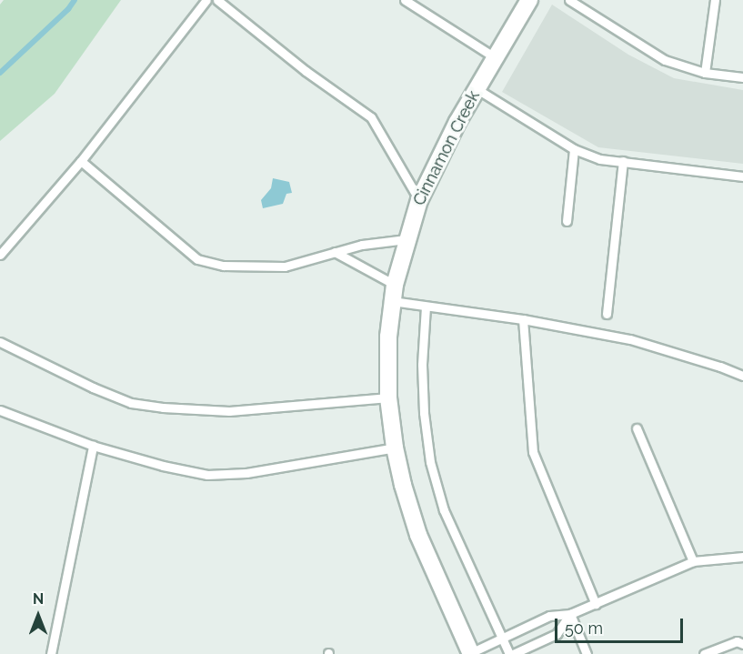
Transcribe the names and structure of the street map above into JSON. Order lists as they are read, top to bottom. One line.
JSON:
{"streets":{"street":["Cinnamon Creek"]},"scale_bar":"50 m","north":"top"}
